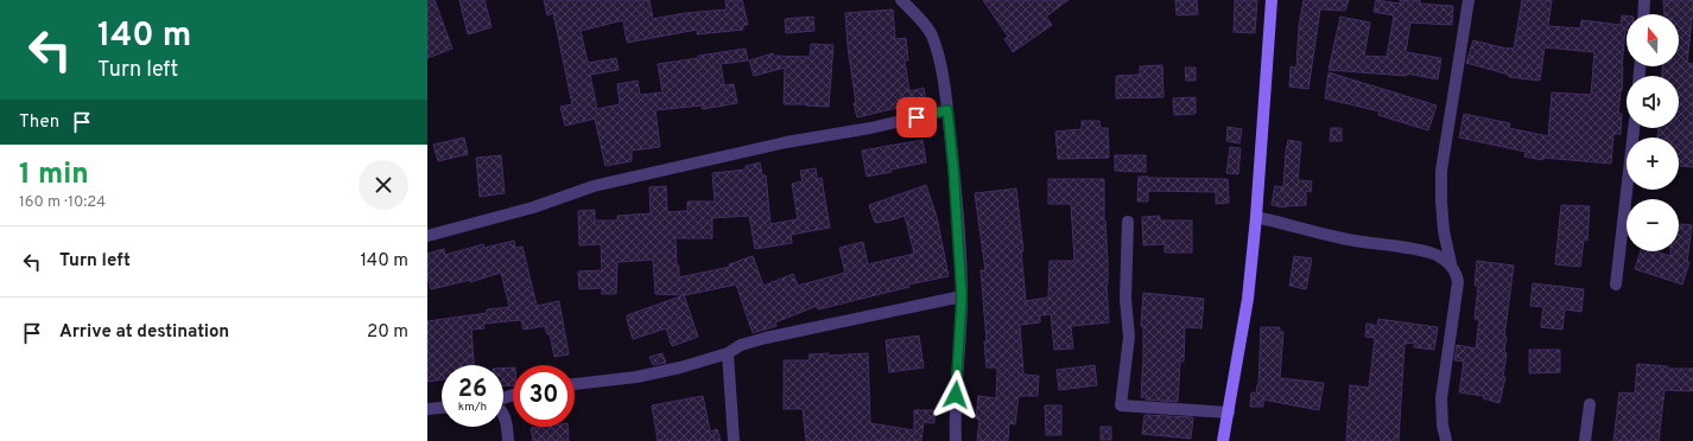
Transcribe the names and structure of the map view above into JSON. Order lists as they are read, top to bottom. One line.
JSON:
{"north":"top","page":{"turn":["140 m","Turn left"],"map_buttons":["+","−"],"then":"Then","heading":["1 min","160 m · 10:24"],"list":[{"name":"Turn left","value":"140 m"},{"name":"Arrive at destination","value":"20 m"}],"speed":"26 km/h","limit":"30"}}
